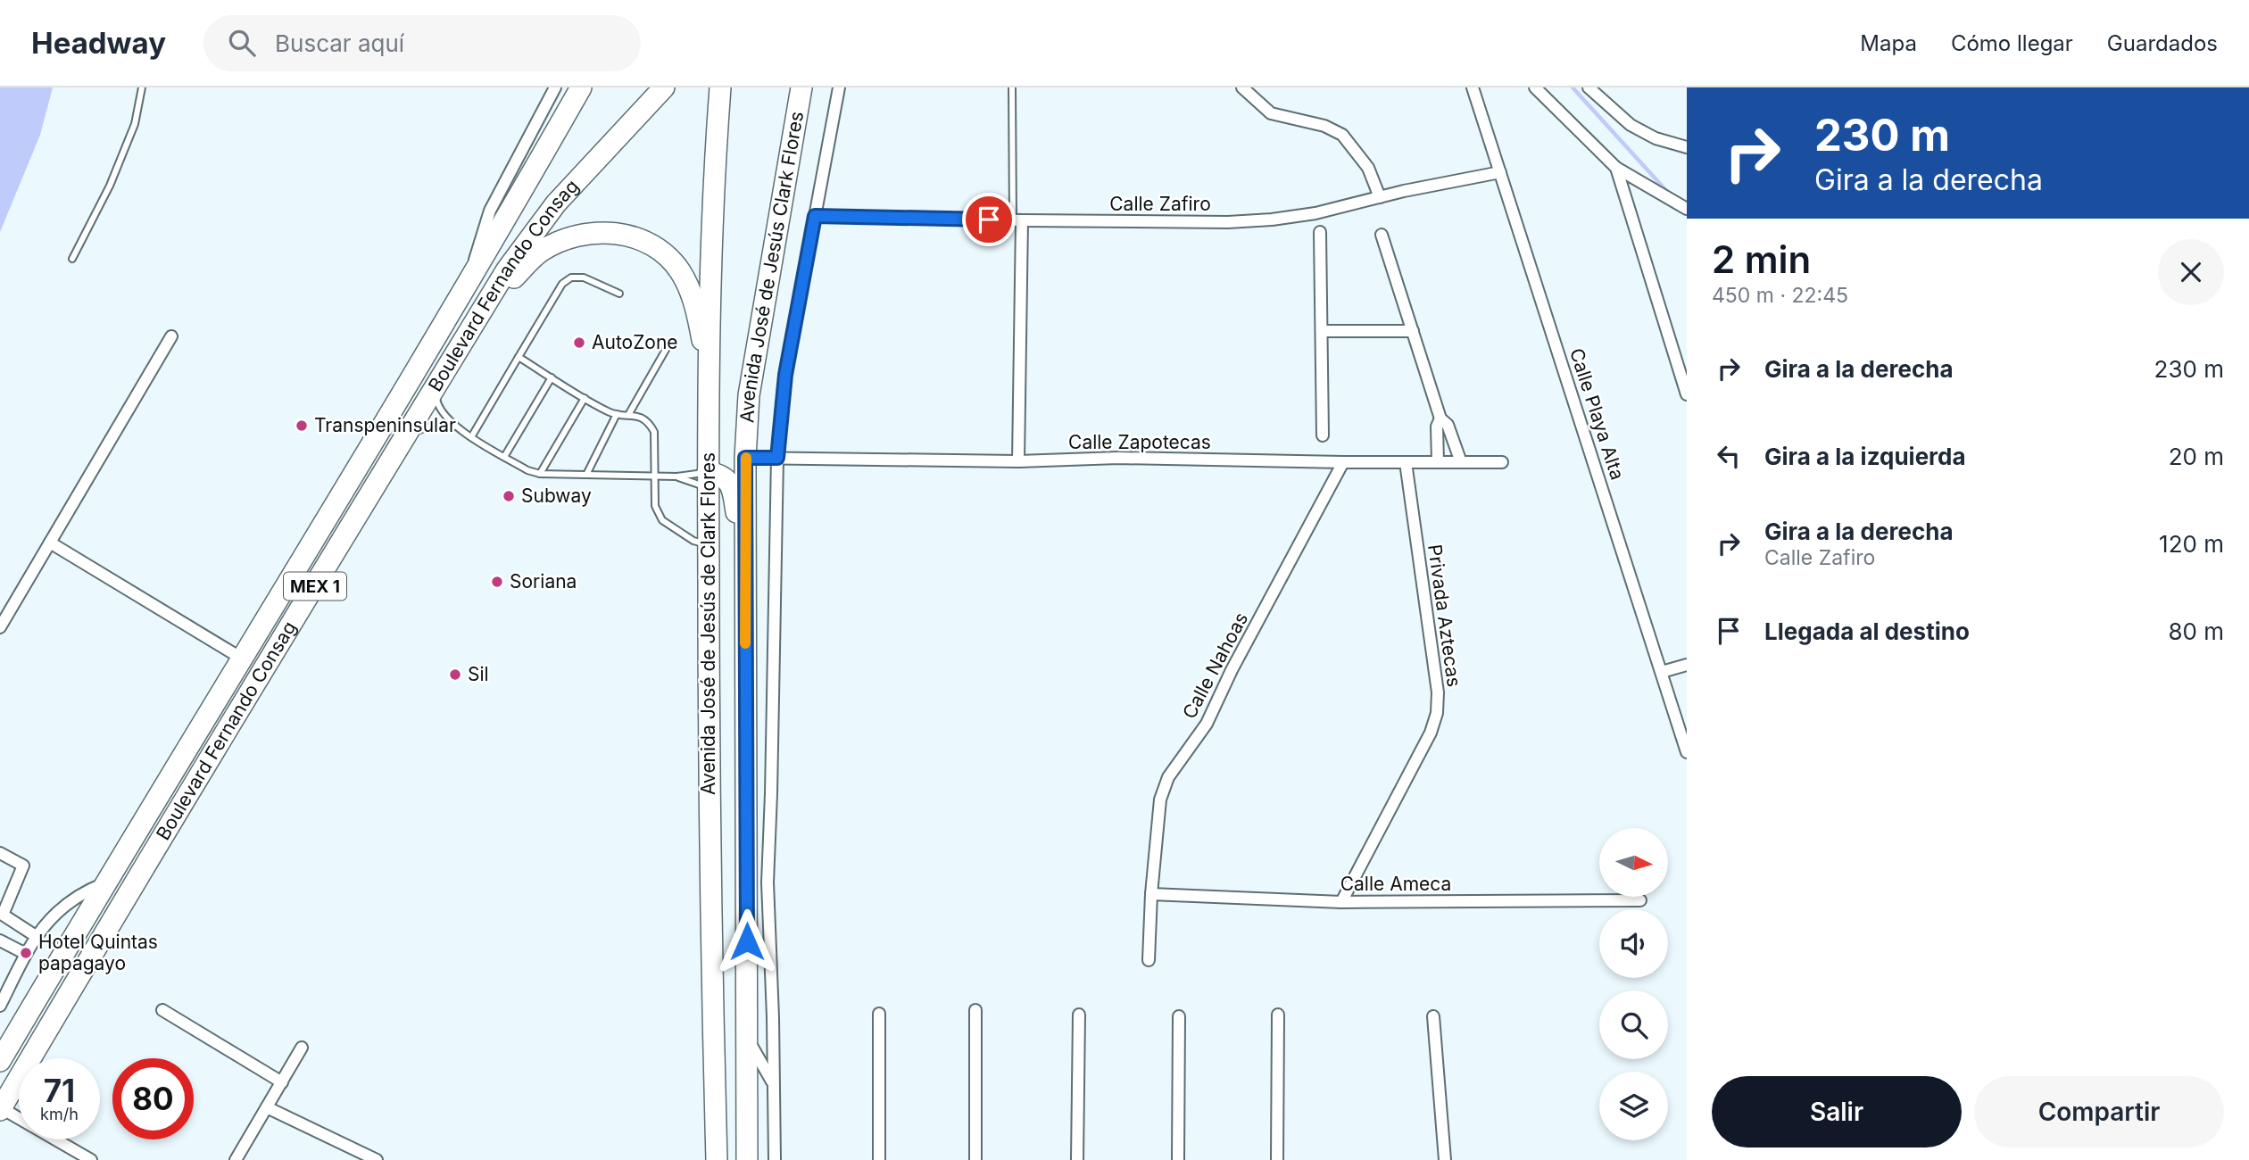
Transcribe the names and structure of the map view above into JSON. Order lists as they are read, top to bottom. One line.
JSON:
{"streets":{"highway":["Avenida José de Jesús Clark Flores","Boulevard Fernando Consag","MEX 1","Avenida José de Jesús de Clark Flores"],"street":["Calle Zafiro","Calle Playa Alta","Calle Zapotecas","Privada Aztecas","Calle Nahoas","Calle Ameca"]},"crossings":[["Calle Zafiro","Calle Playa Alta"],["Avenida José de Jesús Clark Flores","Calle Zapotecas"],["Calle Zapotecas","Privada Aztecas"],["Calle Zapotecas","Calle Nahoas"],["Privada Aztecas","Calle Ameca"],["Calle Nahoas","Calle Ameca"]],"places":["AutoZone","Transpeninsular","Subway","Soriana","Sil","Hotel Quintas papagayo"],"north":"right","page":{"header":"Headway","search":"Buscar aquí","nav":["Mapa","Cómo llegar","Guardados"],"turn":["230 m","Gira a la derecha"],"heading":["2 min","450 m · 22:45"],"list":[{"name":"Gira a la derecha","value":"230 m"},{"name":"Gira a la izquierda","value":"20 m"},{"name":"Gira a la derecha","note":"Calle Zafiro","value":"120 m"},{"name":"Llegada al destino","value":"80 m"}],"speed":"71 km/h","limit":"80","buttons":["Salir","Compartir"]}}
